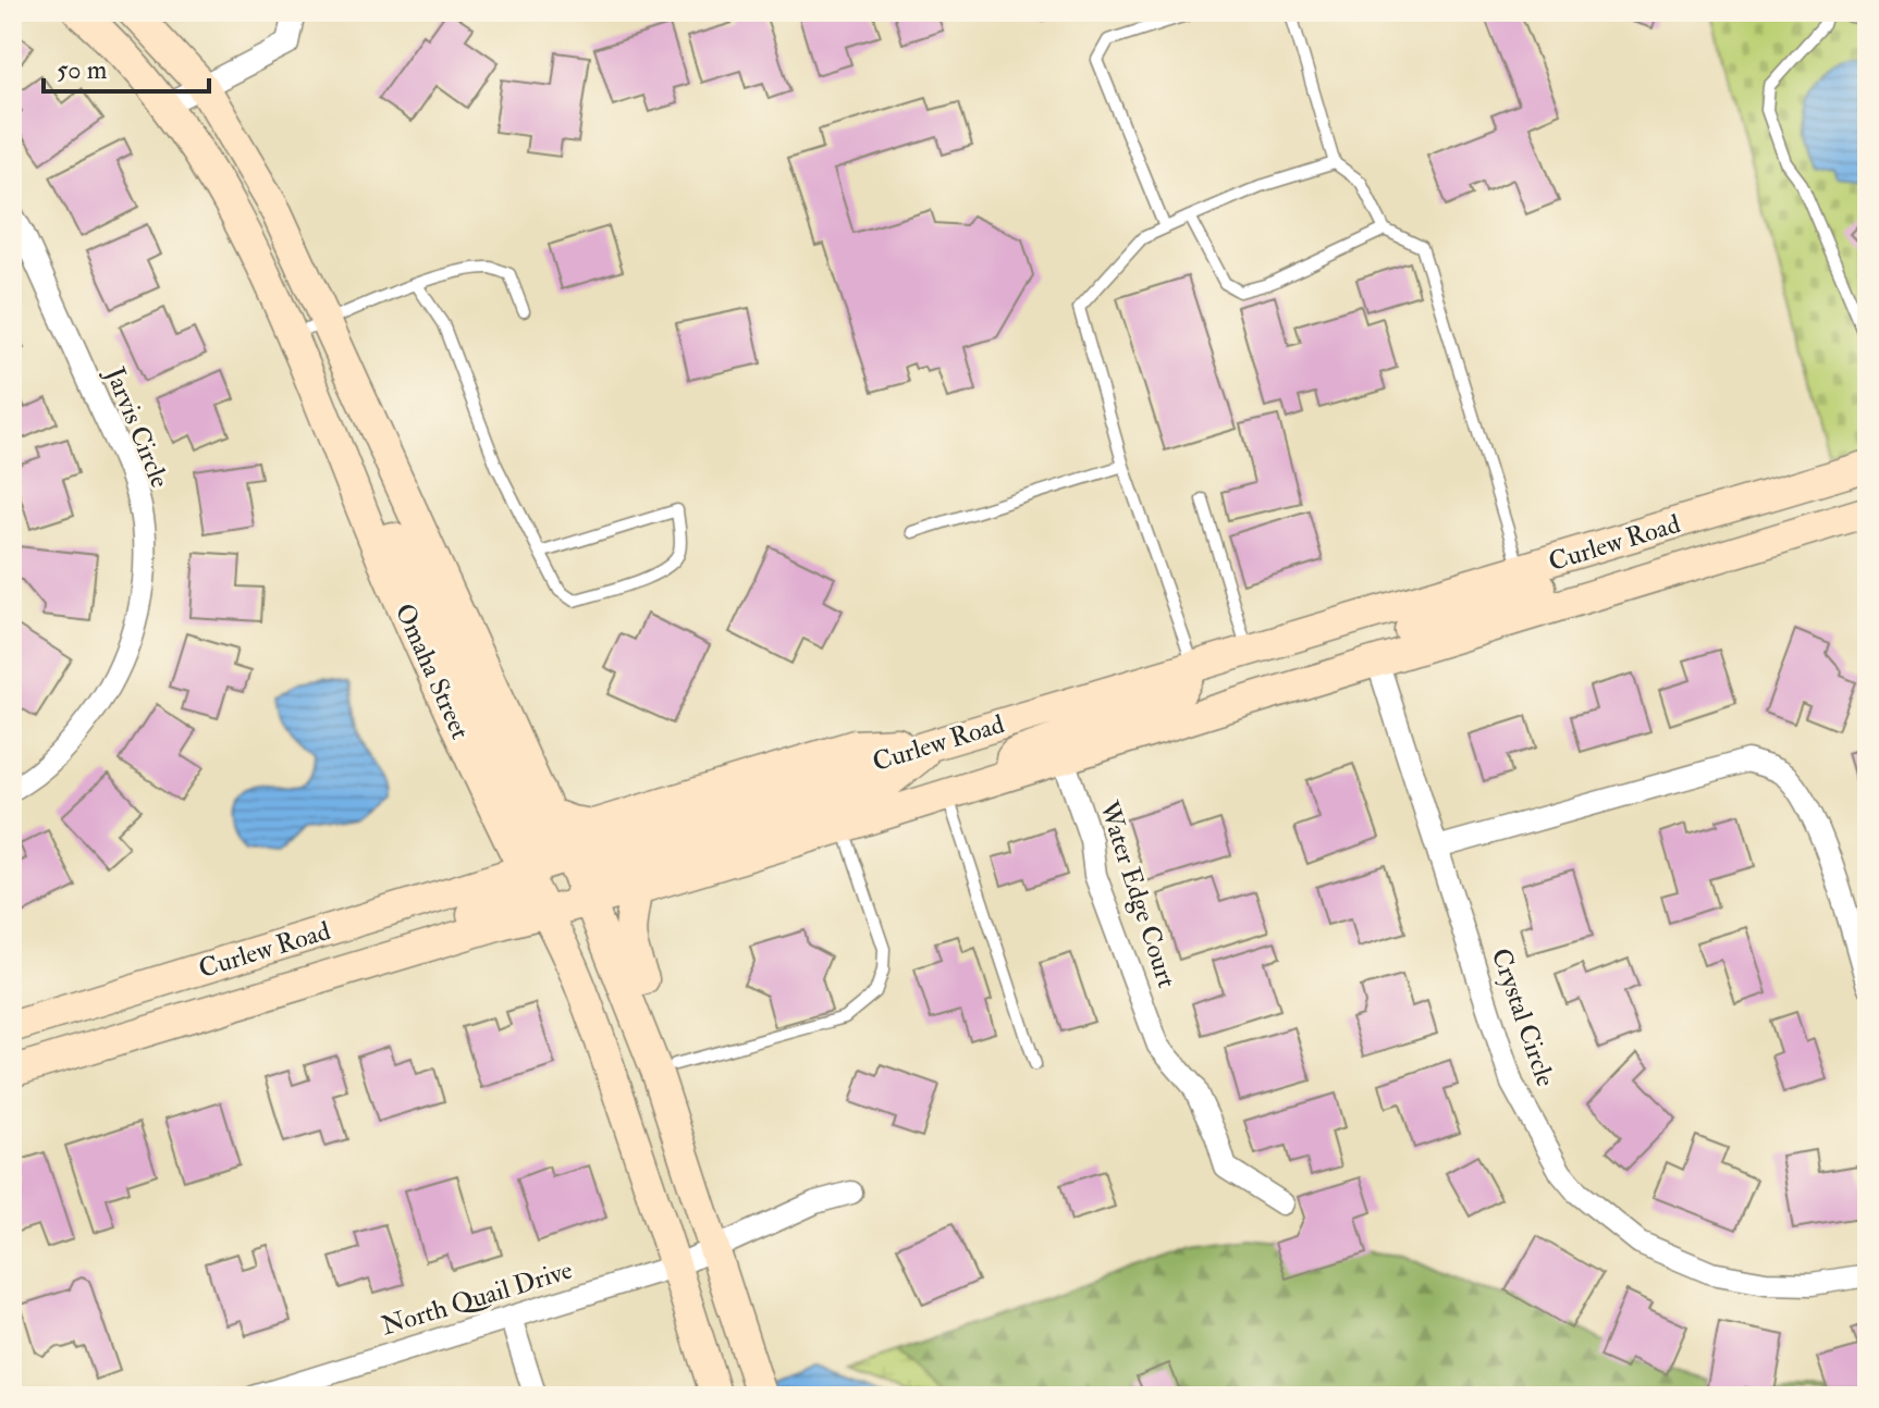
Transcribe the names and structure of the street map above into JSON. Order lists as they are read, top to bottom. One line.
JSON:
{"streets":{"main road":["Curlew Road","Omaha Street"],"street":["Jarvis Circle","Water Edge Court","Crystal Circle","North Quail Drive"]},"crossings":[["Curlew Road","Omaha Street"],["Curlew Road","Water Edge Court"],["Curlew Road","Crystal Circle"],["Omaha Street","North Quail Drive"]],"scale_bar":"50 m"}
